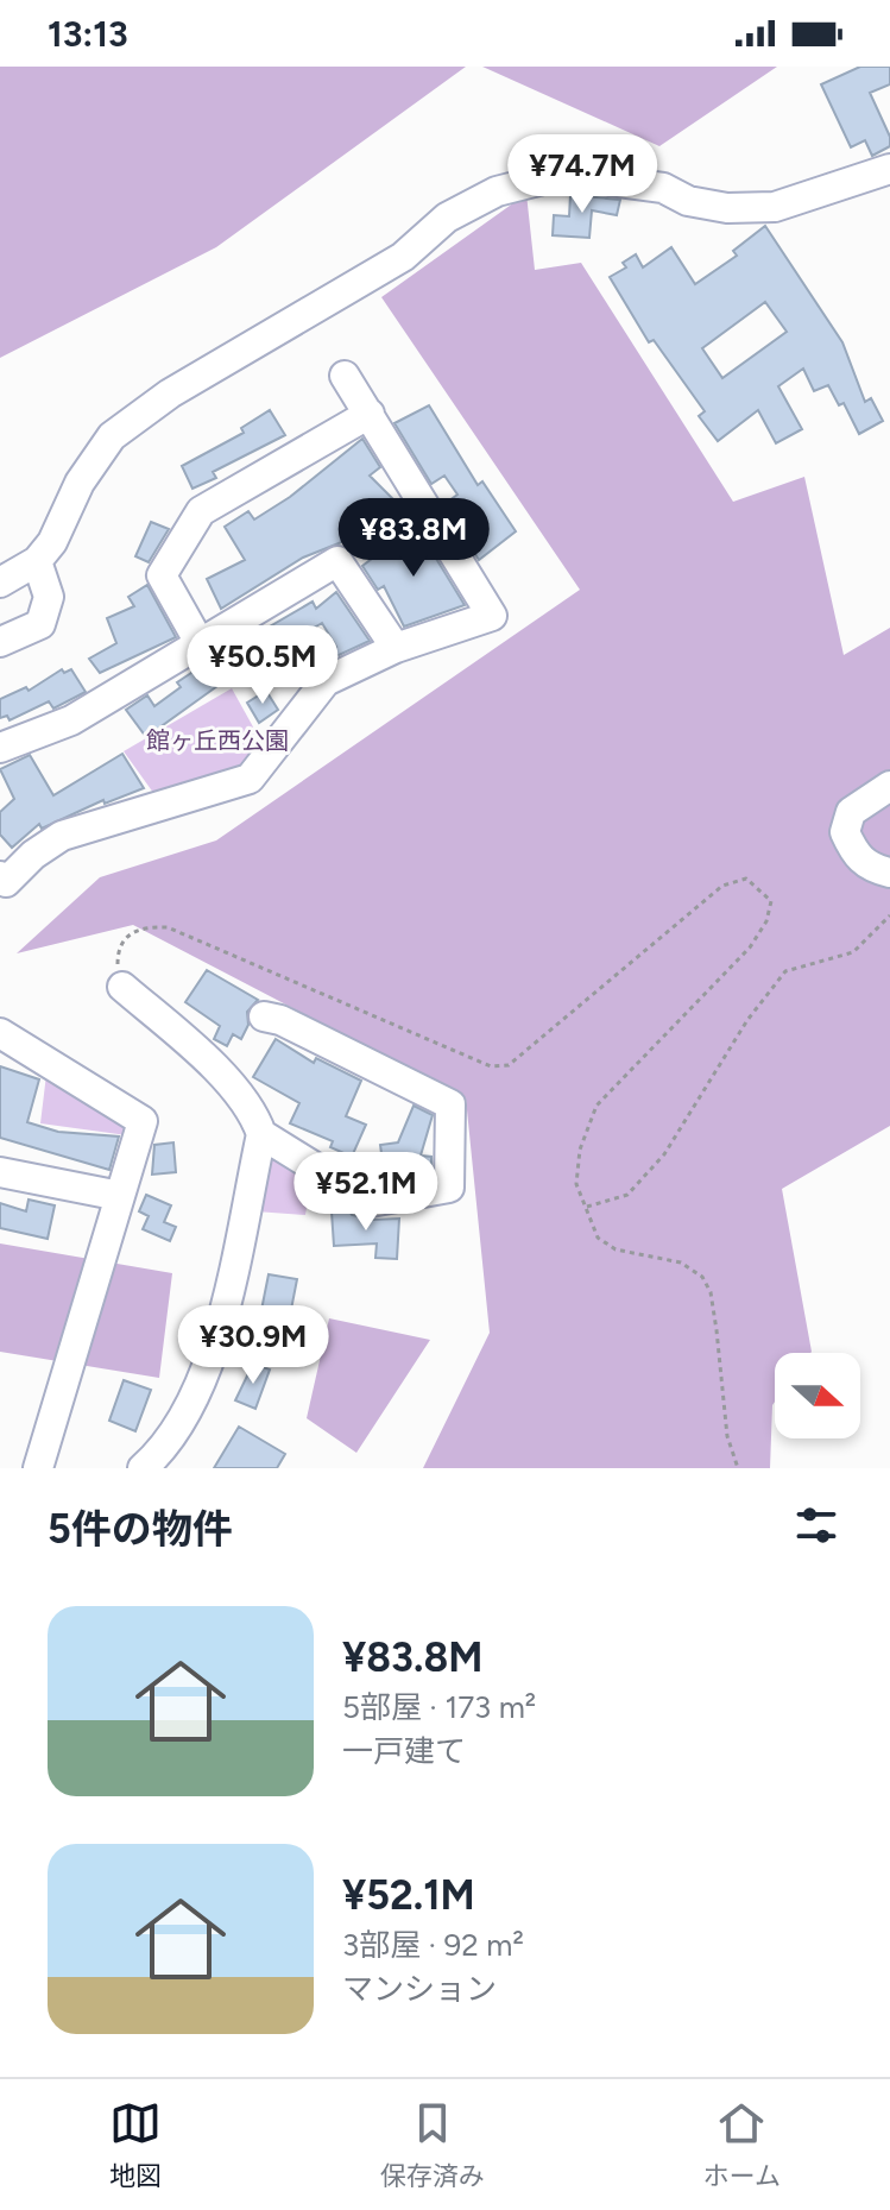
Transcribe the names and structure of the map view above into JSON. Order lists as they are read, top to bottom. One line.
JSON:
{"parks":["館ヶ丘西公園"],"north":"right","page":{"status":"13:13","price":["¥74.7M","¥83.8M","¥50.5M","¥52.1M","¥30.9M"],"heading":"5件の物件","list":[{"name":"¥83.8M","note":"5部屋 · 173 m² · 一戸建て"},{"name":"¥52.1M","note":"3部屋 · 92 m² · マンション"}],"tabs":["地図","保存済み","ホーム"]}}
